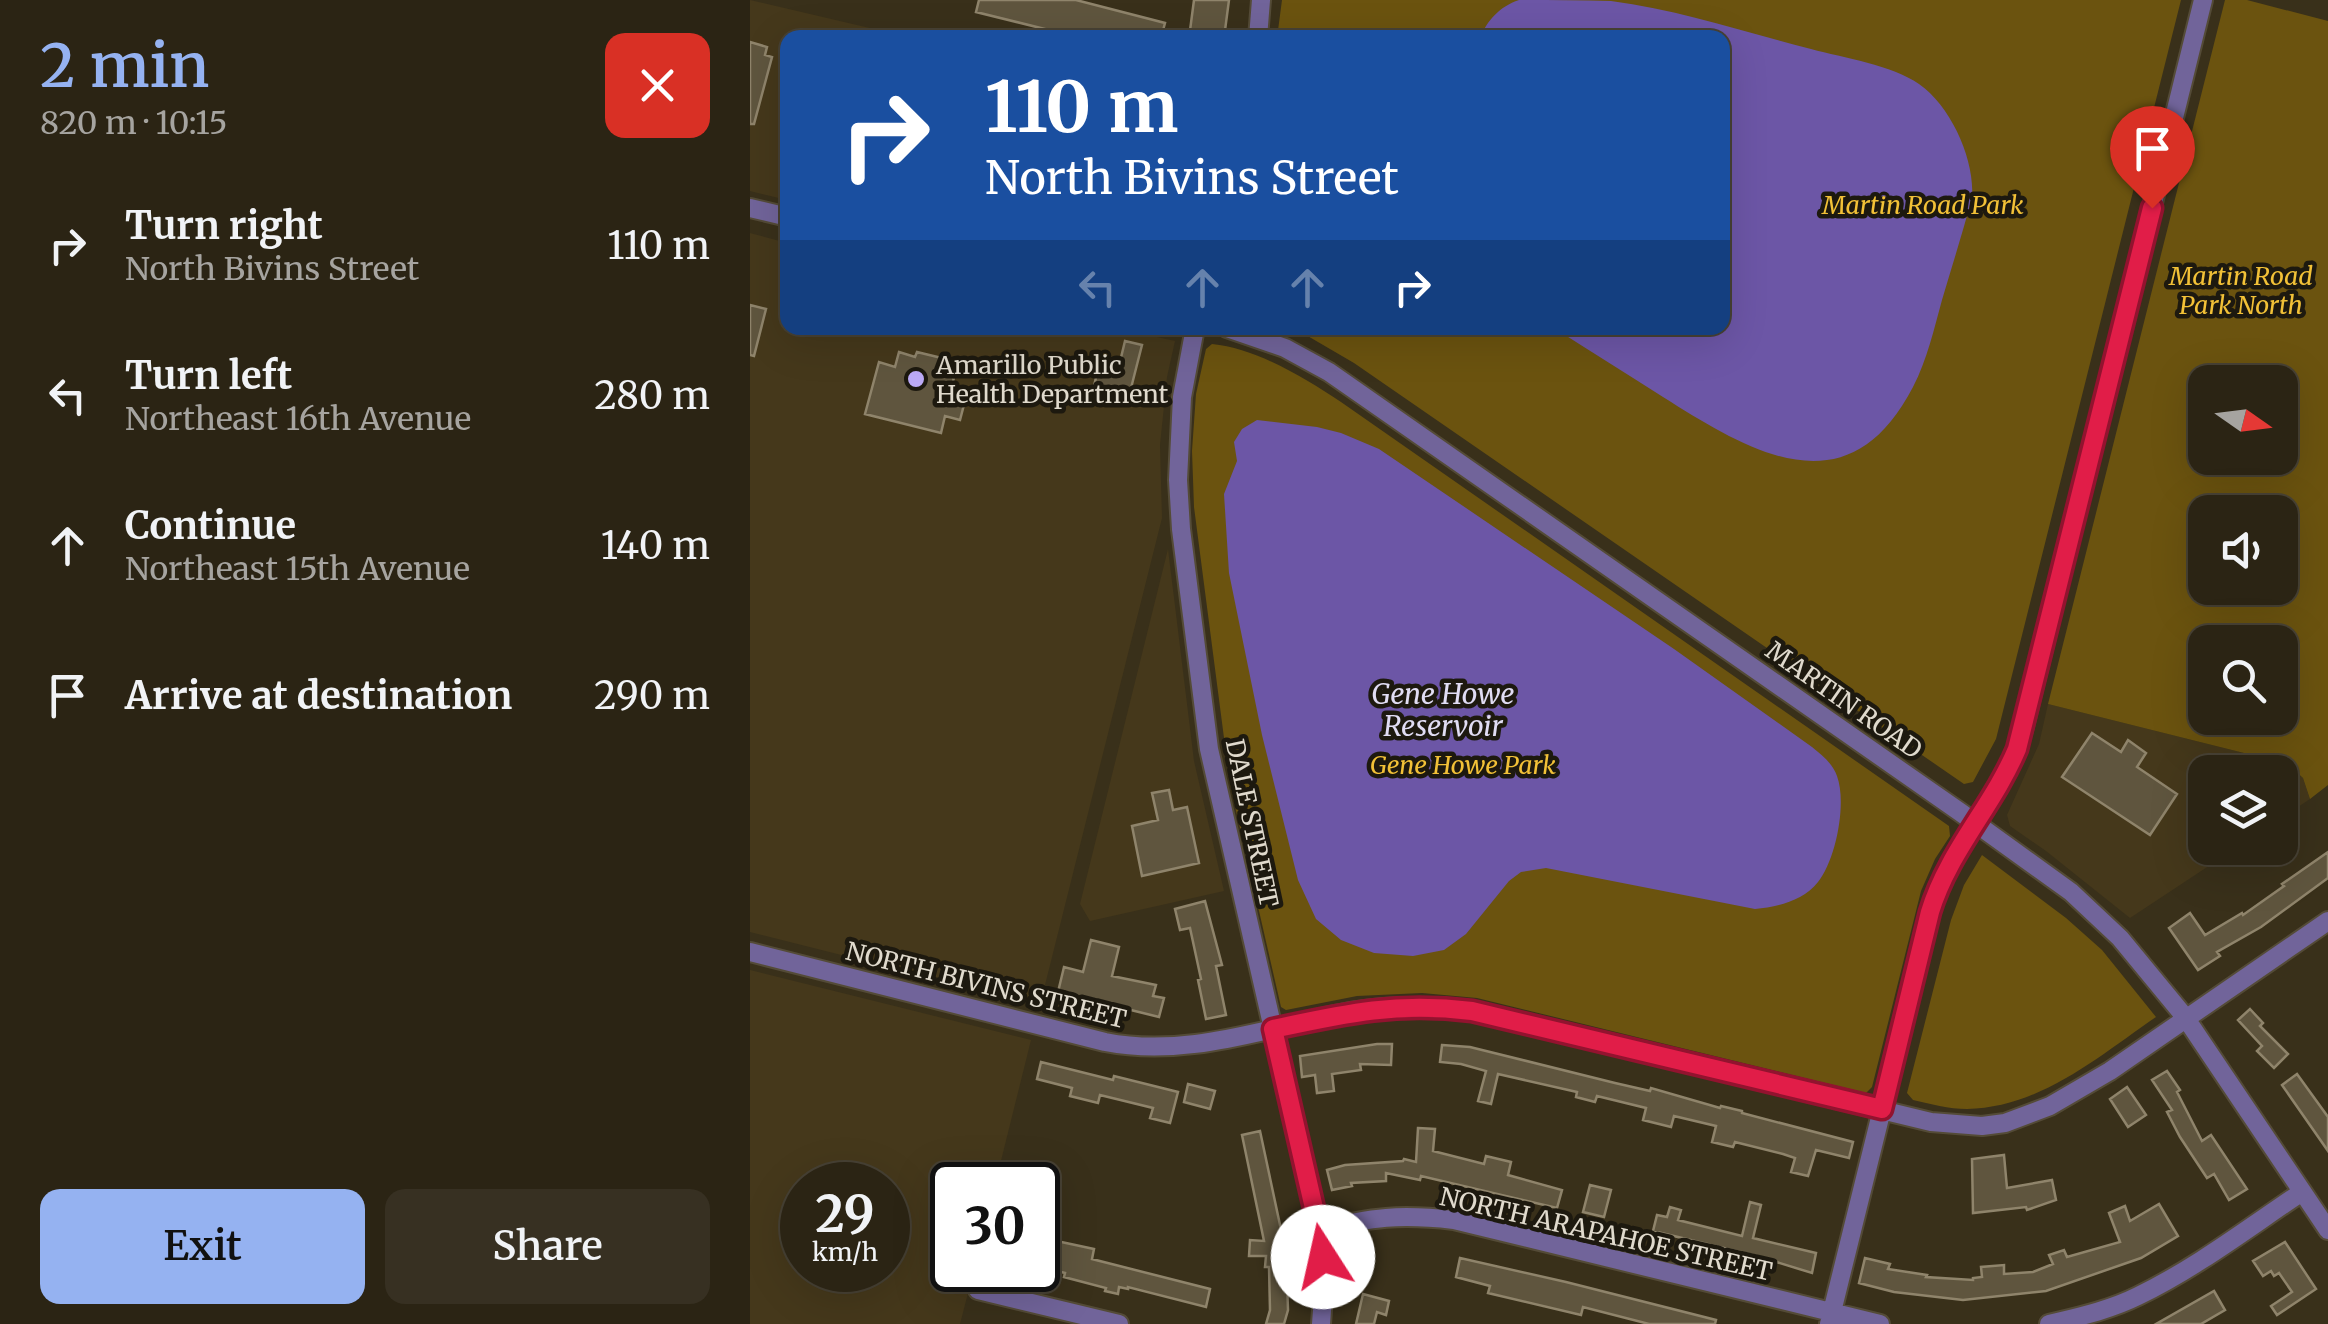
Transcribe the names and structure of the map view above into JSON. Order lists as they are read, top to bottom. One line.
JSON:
{"streets":{"street":["MARTIN ROAD","DALE STREET","NORTH BIVINS STREET","NORTH ARAPAHOE STREET"]},"crossings":[["MARTIN ROAD","NORTH BIVINS STREET"],["DALE STREET","NORTH BIVINS STREET"],["DALE STREET","NORTH ARAPAHOE STREET"]],"water":["Gene Howe Reservoir"],"parks":["Martin Road Park","Martin Road Park North","Gene Howe Park"],"places":["Amarillo Public Health Department"],"north":"right","page":{"heading":["2 min","820 m · 10:15"],"turn":["110 m","North Bivins Street"],"list":[{"name":"Turn right","note":"North Bivins Street","value":"110 m"},{"name":"Turn left","note":"Northeast 16th Avenue","value":"280 m"},{"name":"Continue","note":"Northeast 15th Avenue","value":"140 m"},{"name":"Arrive at destination","value":"290 m"}],"speed":"29 km/h","limit":"30","buttons":["Exit","Share"]}}
